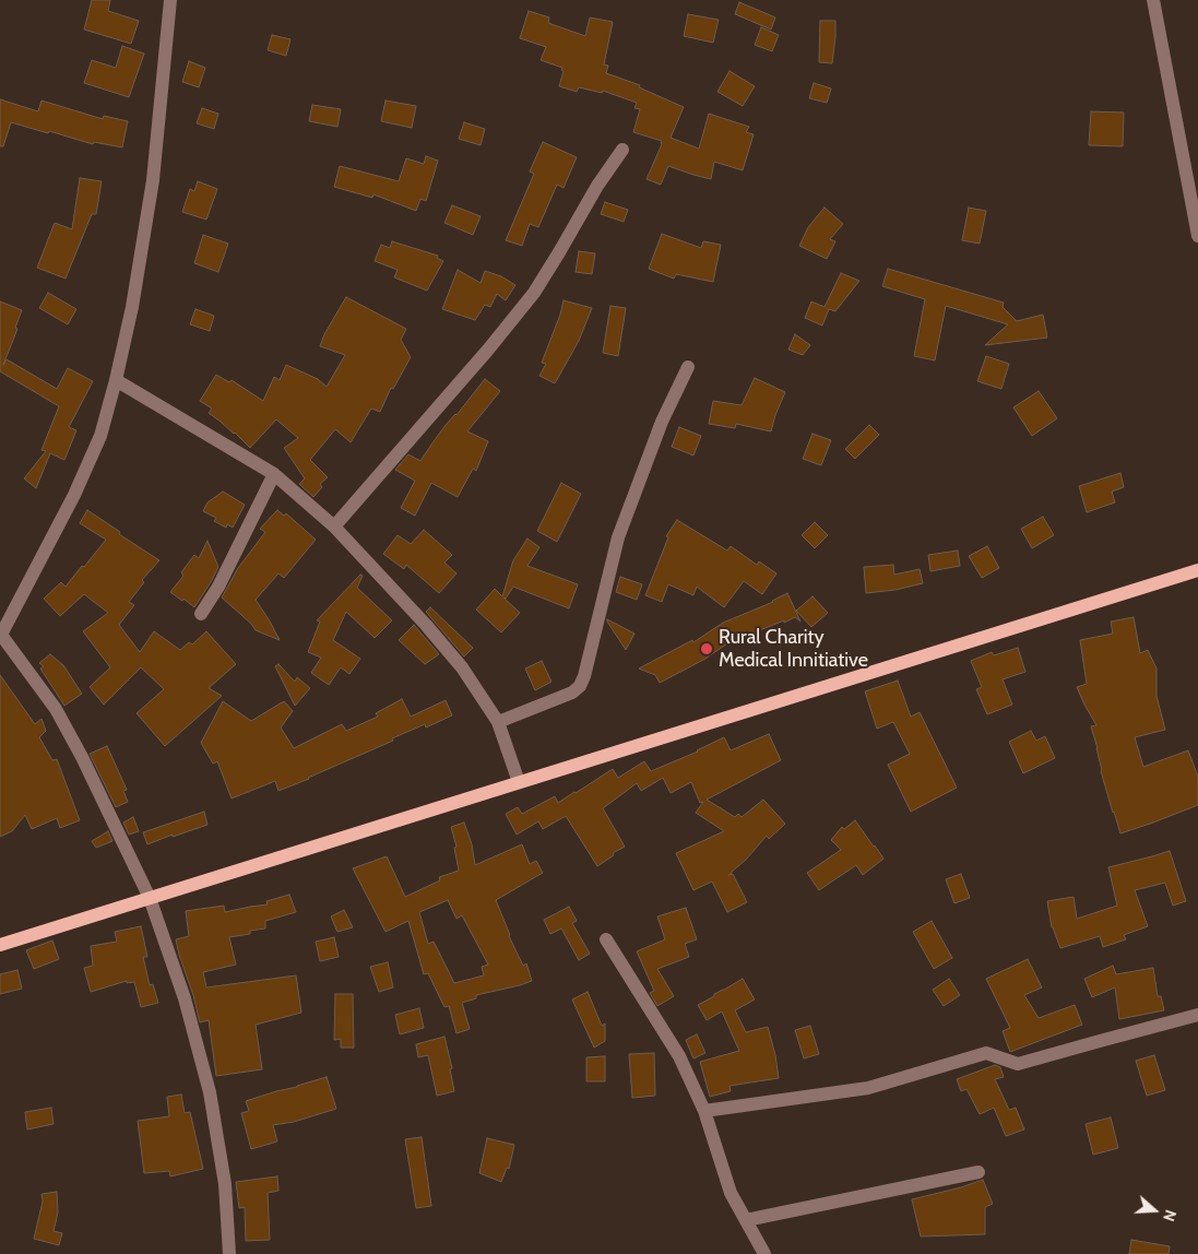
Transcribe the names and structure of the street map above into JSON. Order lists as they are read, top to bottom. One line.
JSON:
{"places":["Rural Charity Medical Innitiative"],"north":"right"}
